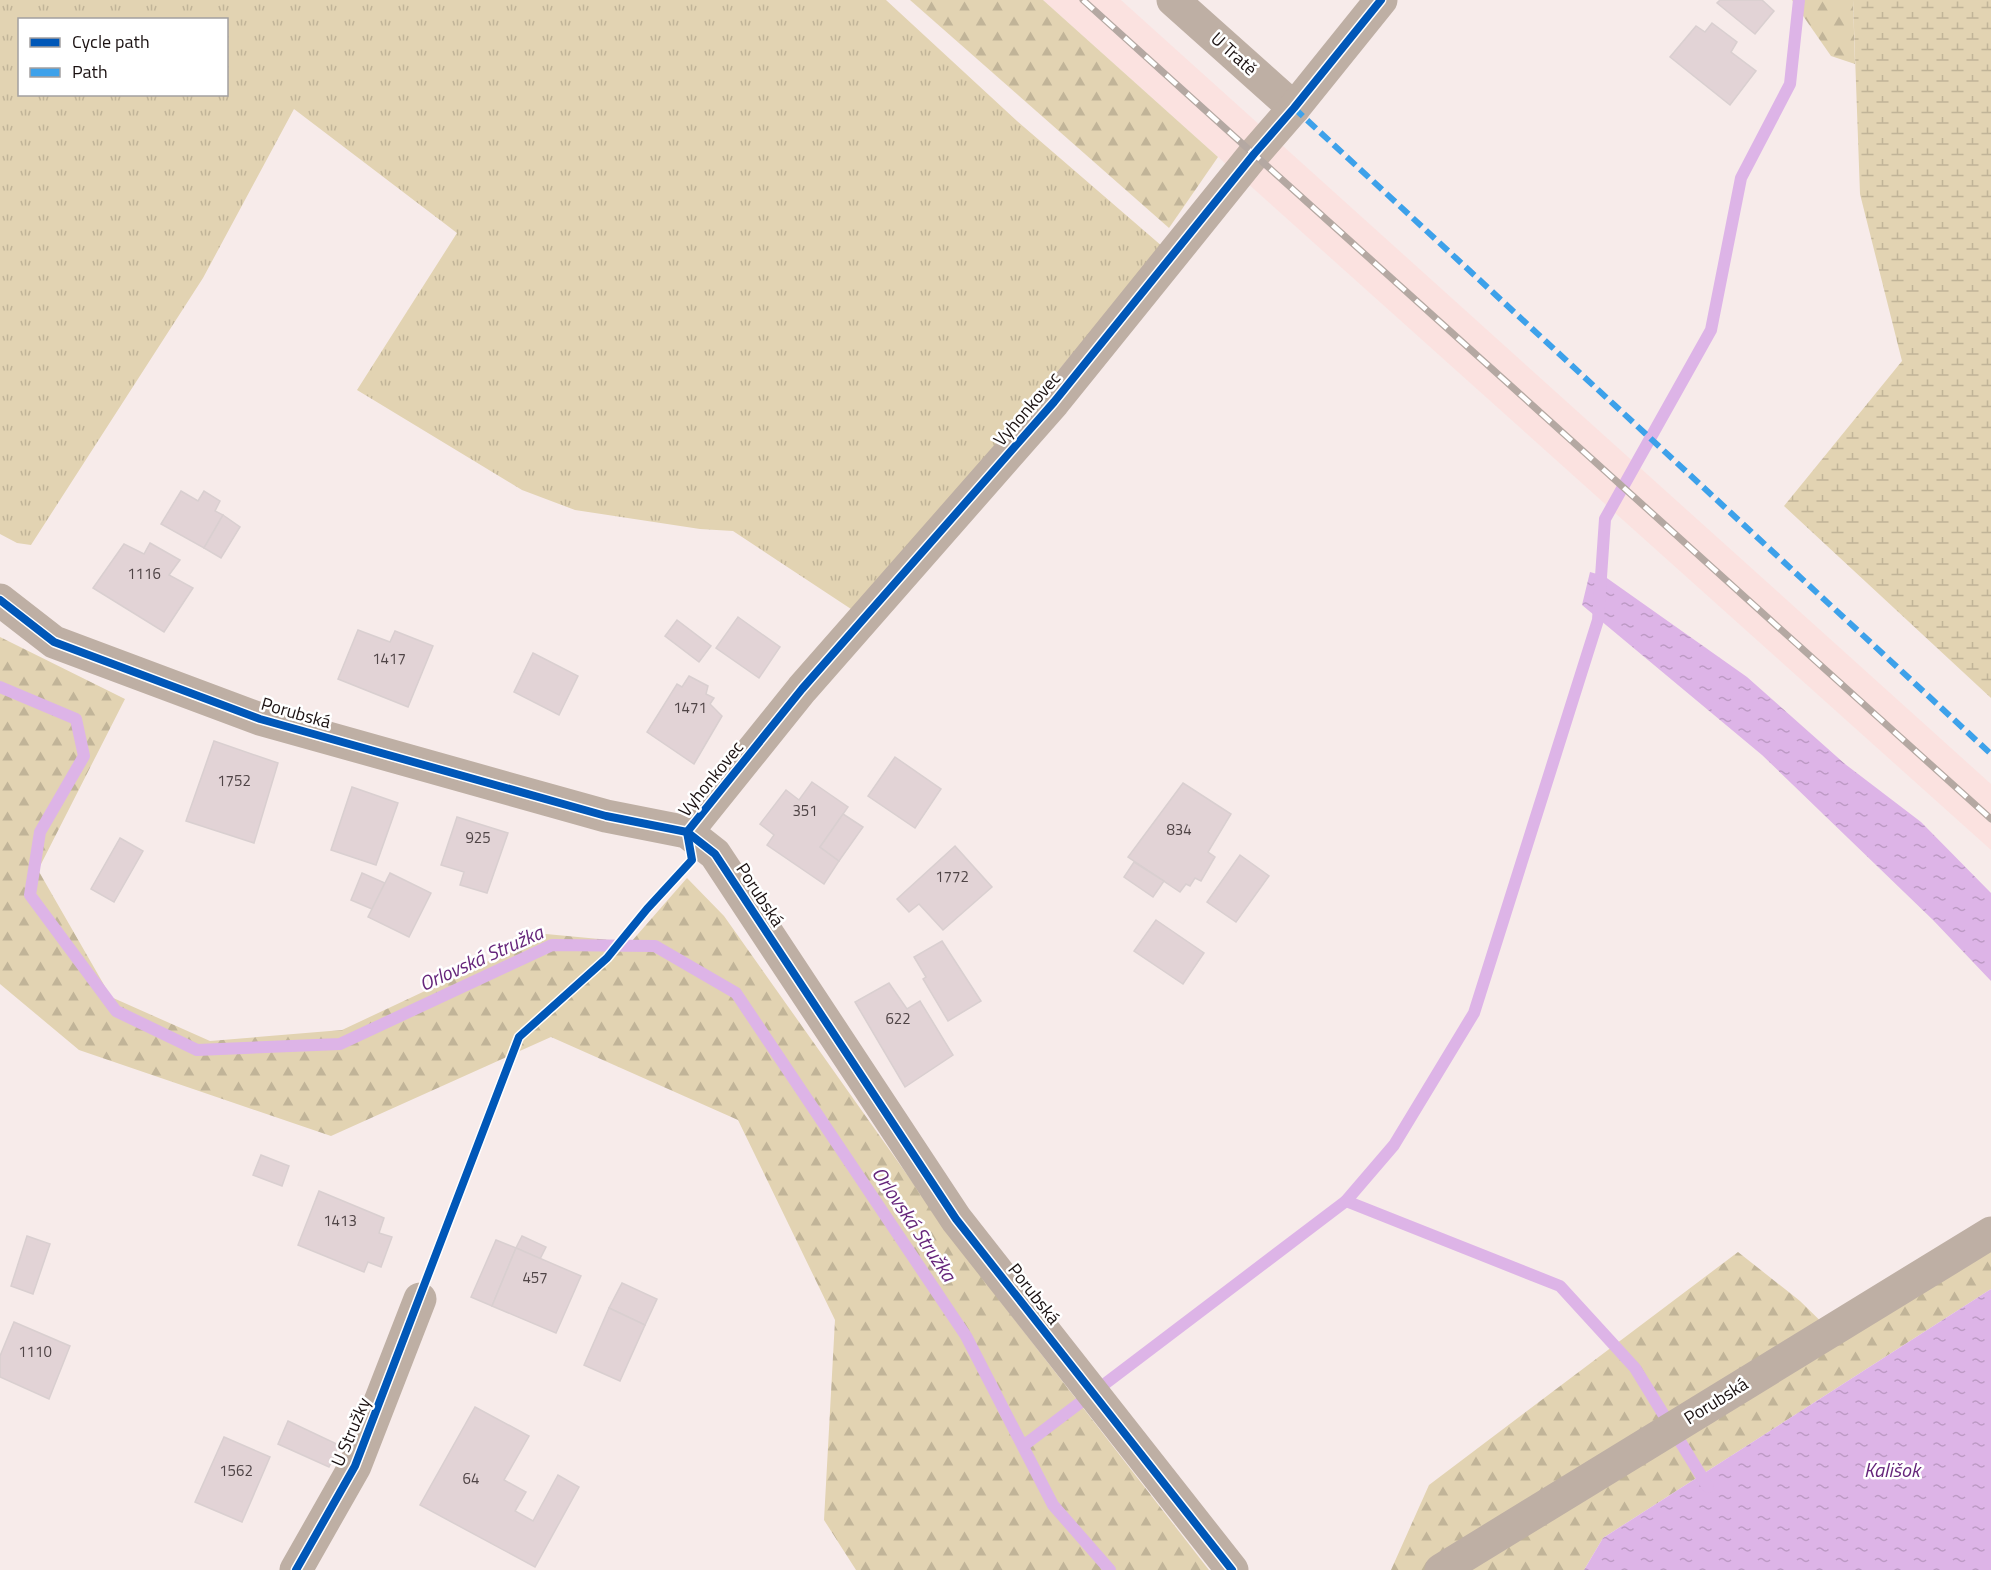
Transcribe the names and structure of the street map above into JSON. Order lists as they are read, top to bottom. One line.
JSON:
{"streets":{"street":["U Tratě","Vyhonkovec","Porubská","U Stružky"]},"crossings":[["U Tratě","Vyhonkovec"],["Vyhonkovec","Porubská"]],"water":["Orlovská Stružka","Kališok"],"house_numbers":["1116","1417","1471","1752","351","834","925","1772","622","1413","457","1110","1562","64"],"legend":["Cycle path","Path"]}
